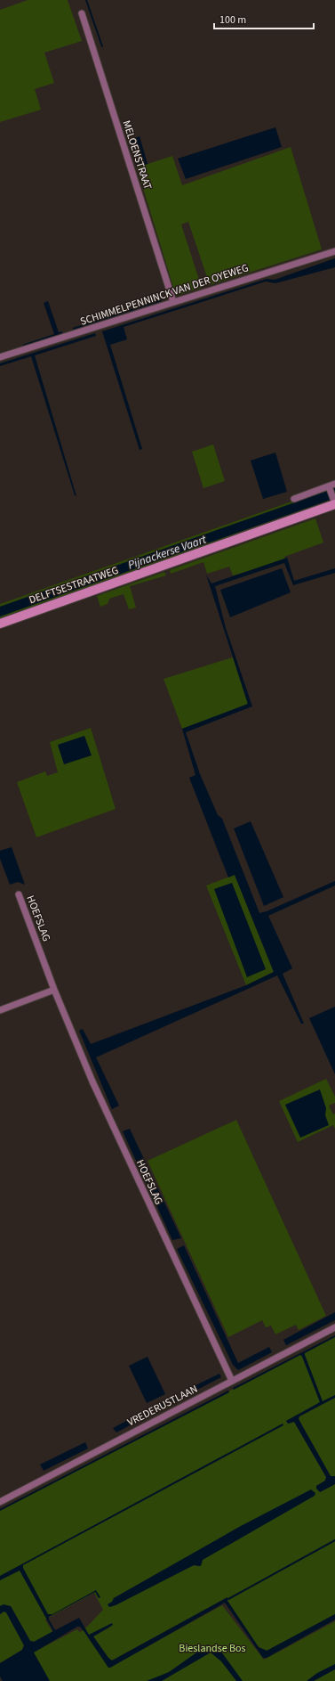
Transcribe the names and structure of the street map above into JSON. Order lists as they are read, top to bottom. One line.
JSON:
{"streets":{"street":["MELOENSTRAAT","SCHIMMELPENNINCK VAN DER OYEWEG","DELFTSESTRAATWEG","HOEFSLAG","VREDERUSTLAAN"]},"crossings":[["MELOENSTRAAT","SCHIMMELPENNINCK VAN DER OYEWEG"],["HOEFSLAG","VREDERUSTLAAN"]],"water":["Pijnackerse Vaart"],"parks":["Bieslandse Bos"],"scale_bar":"100 m"}
